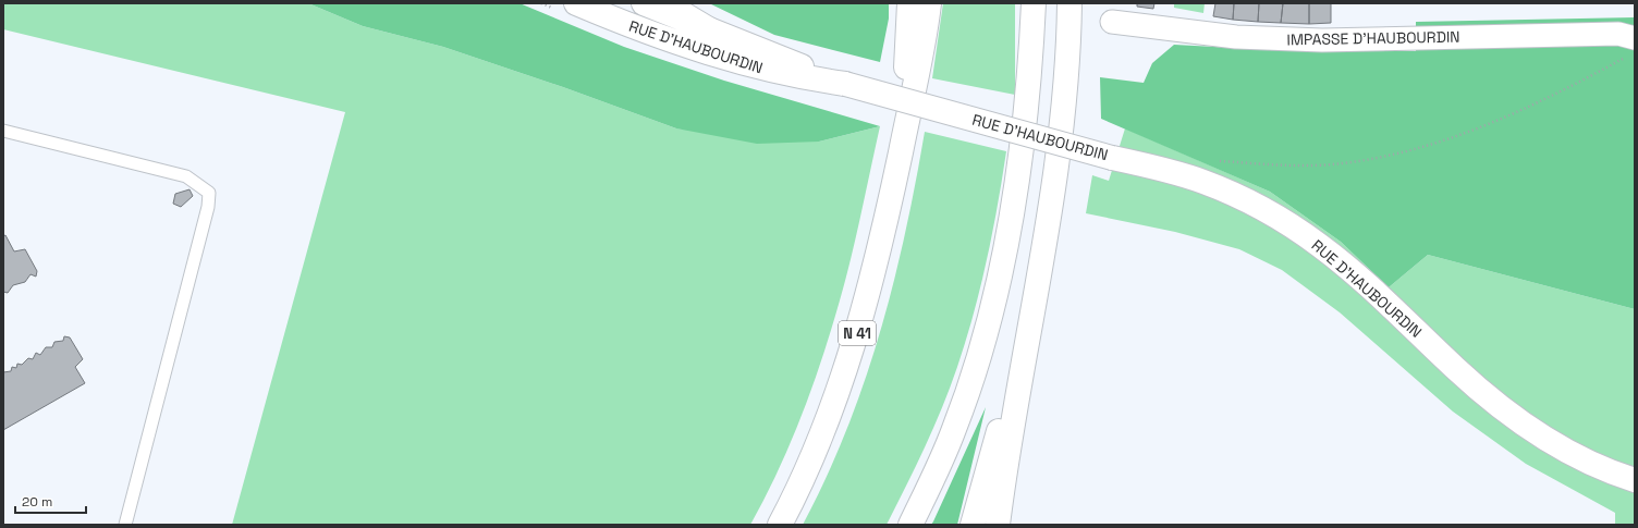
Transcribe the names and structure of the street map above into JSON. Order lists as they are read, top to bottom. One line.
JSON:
{"streets":{"main road":["RUE D'HAUBOURDIN","N 41"],"street":["IMPASSE D'HAUBOURDIN"]},"scale_bar":"20 m"}
